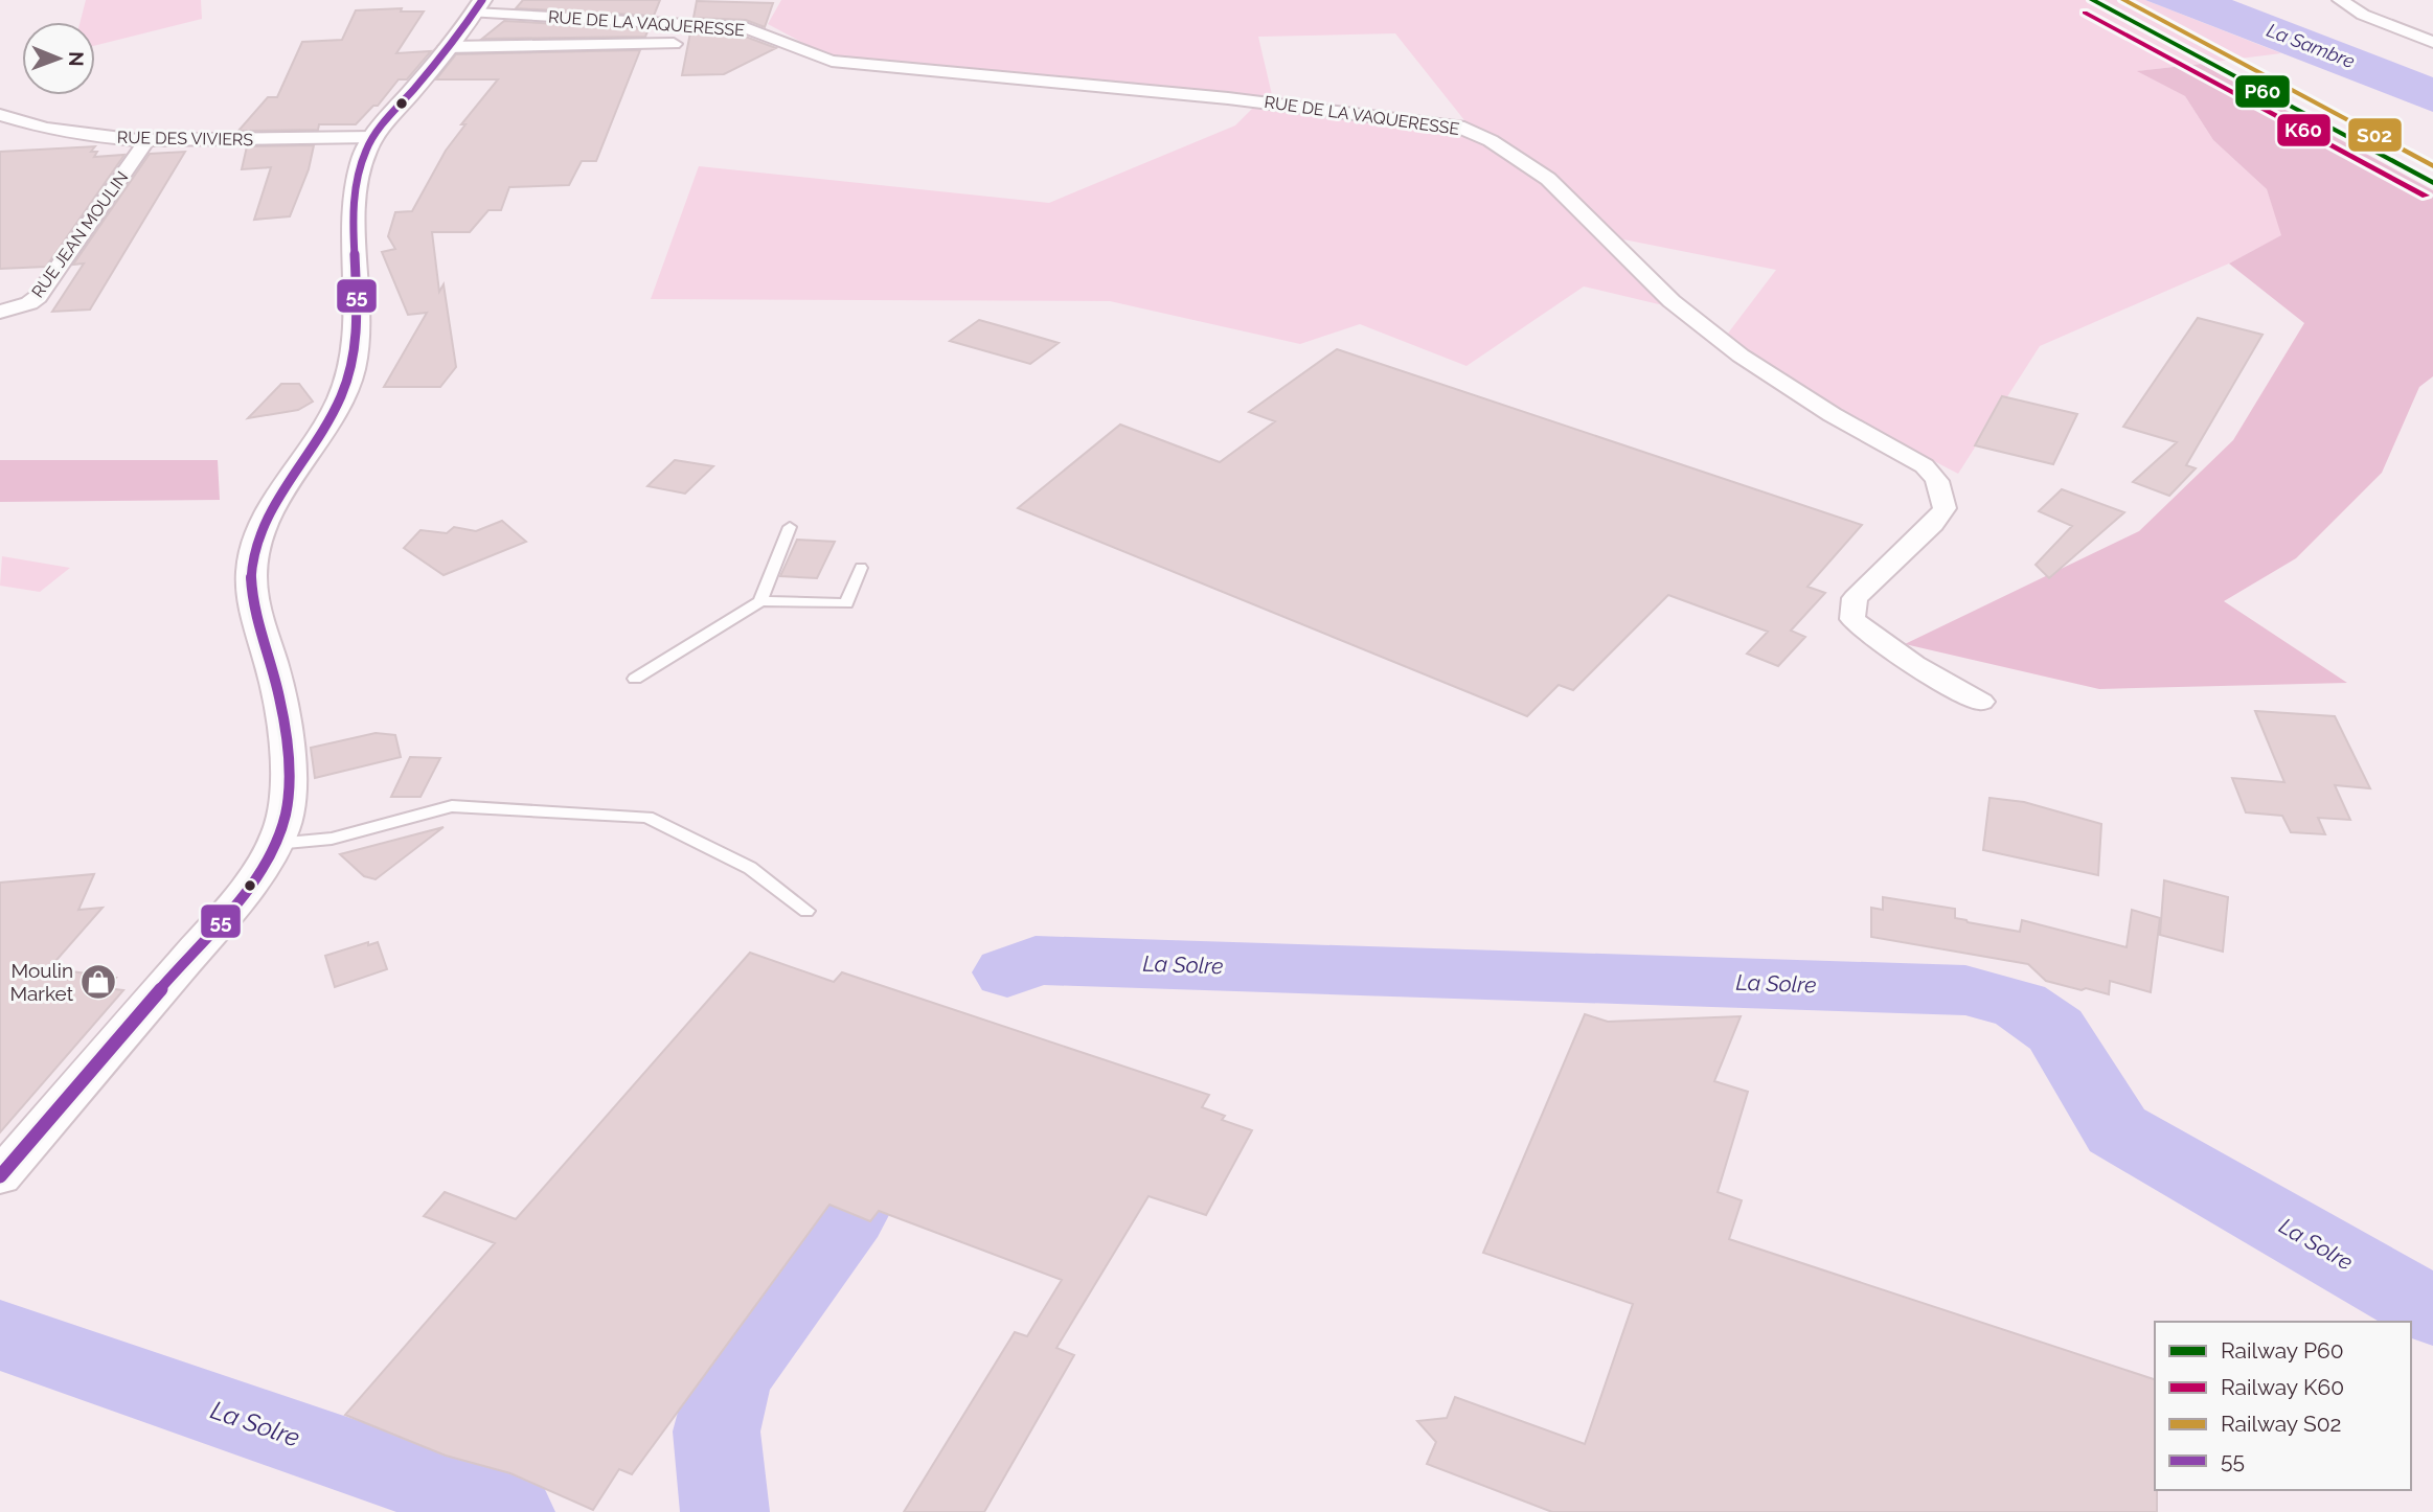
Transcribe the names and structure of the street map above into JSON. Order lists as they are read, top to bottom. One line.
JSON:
{"streets":{"street":["RUE DE LA VAQUERESSE","RUE DES VIVIERS","RUE JEAN MOULIN"]},"crossings":[["RUE DES VIVIERS","RUE JEAN MOULIN"]],"water":["La Sambre","La Solre"],"places":{"shop":["Moulin Market"]},"lines":["rail line P60","rail line S02","transit line 55","rail line K60"],"legend":["Railway P60","Railway K60","Railway S02","55"],"north":"right"}
